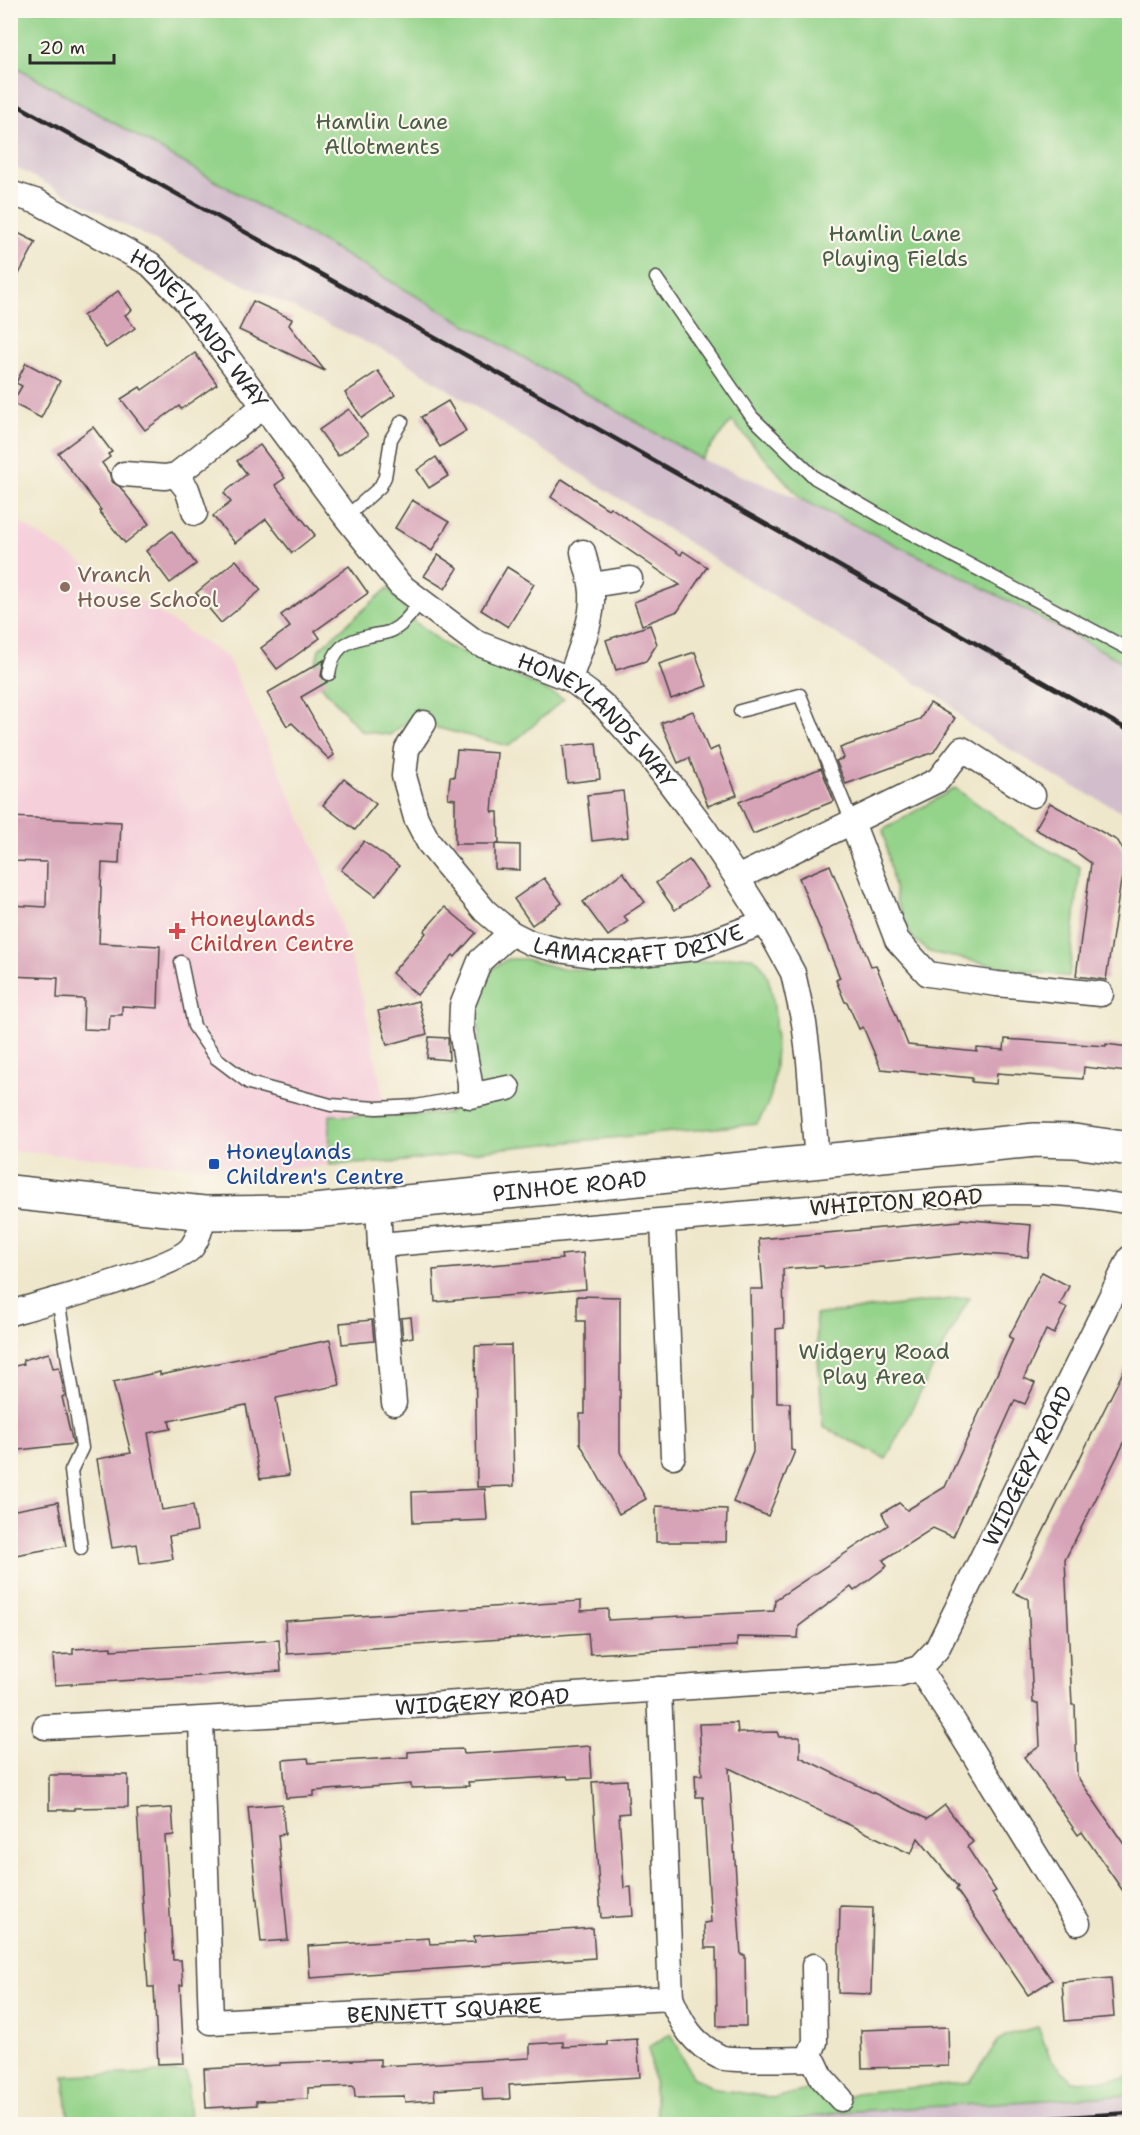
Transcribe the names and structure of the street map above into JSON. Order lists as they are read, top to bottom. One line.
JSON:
{"streets":{"main road":["PINHOE ROAD"],"street":["HONEYLANDS WAY","LAMACRAFT DRIVE","WHIPTON ROAD","WIDGERY ROAD","BENNETT SQUARE"]},"crossings":[["HONEYLANDS WAY","LAMACRAFT DRIVE"],["HONEYLANDS WAY","PINHOE ROAD"],["WIDGERY ROAD","BENNETT SQUARE"]],"parks":["Hamlin Lane Allotments","Hamlin Lane Playing Fields","Widgery Road Play Area"],"places":{"other":["Vranch House School"],"health":["Honeylands Children Centre"],"transit":["Honeylands Children's Centre"]},"scale_bar":"20 m"}
